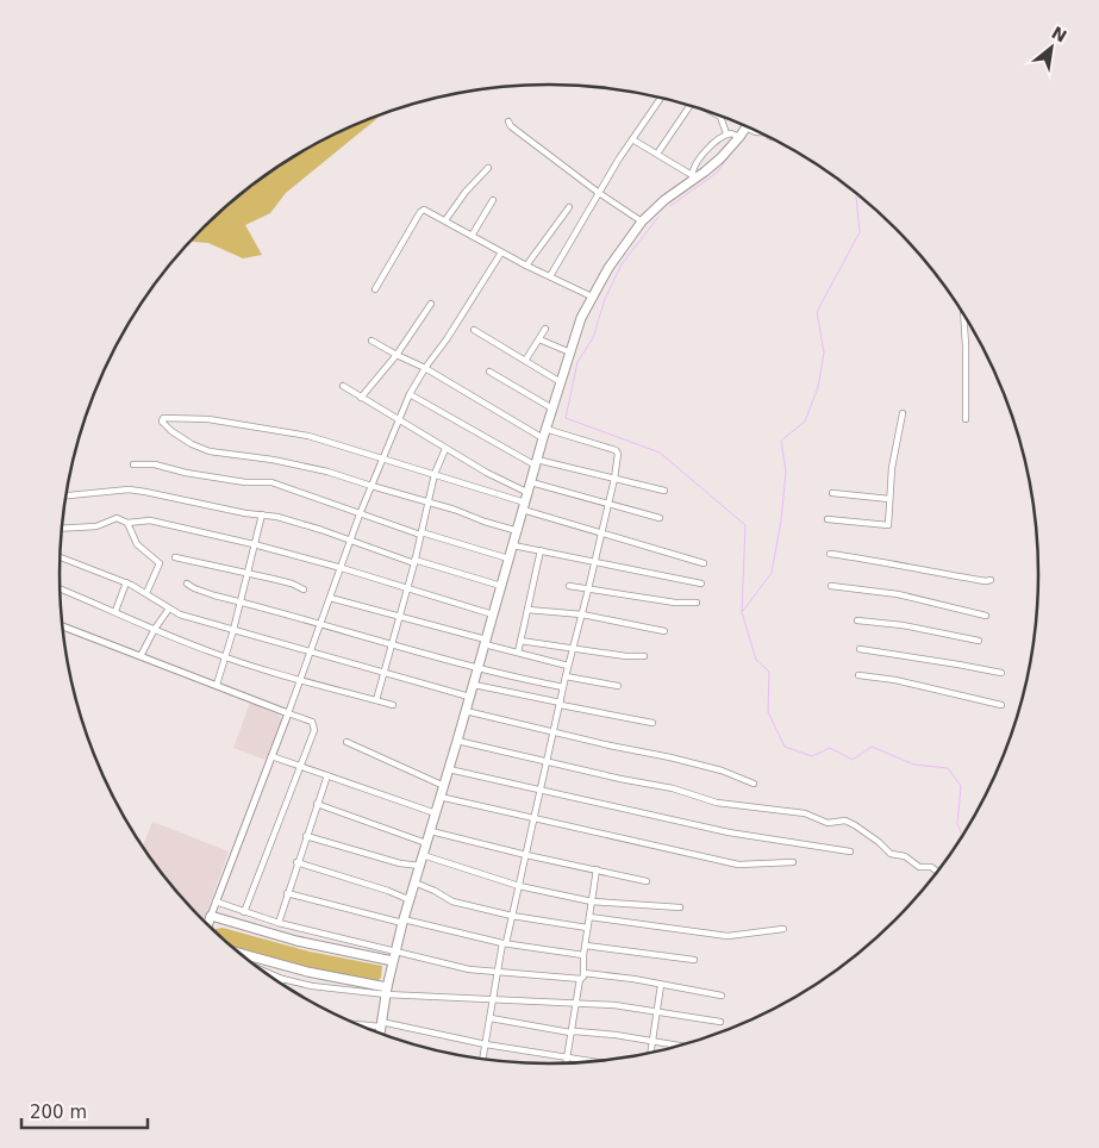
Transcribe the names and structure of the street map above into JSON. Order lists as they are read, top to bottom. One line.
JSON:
{"scale_bar":"200 m","north":"top right"}
